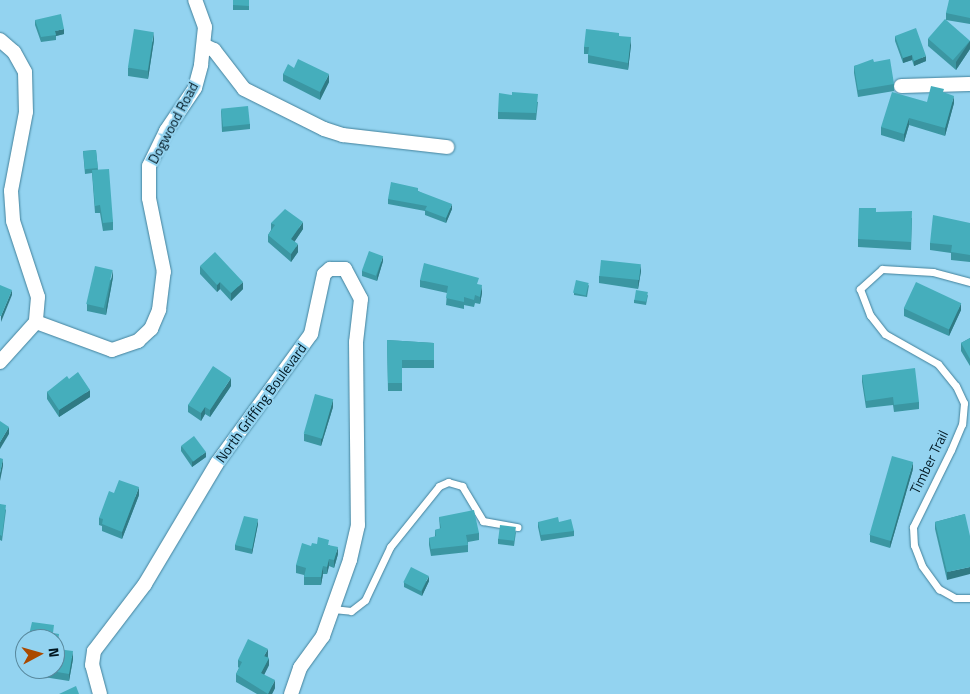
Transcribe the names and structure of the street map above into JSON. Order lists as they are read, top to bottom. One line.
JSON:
{"streets":{"street":["Dogwood Road","North Griffing Boulevard"],"lane":["Timber Trail"]},"north":"right"}
